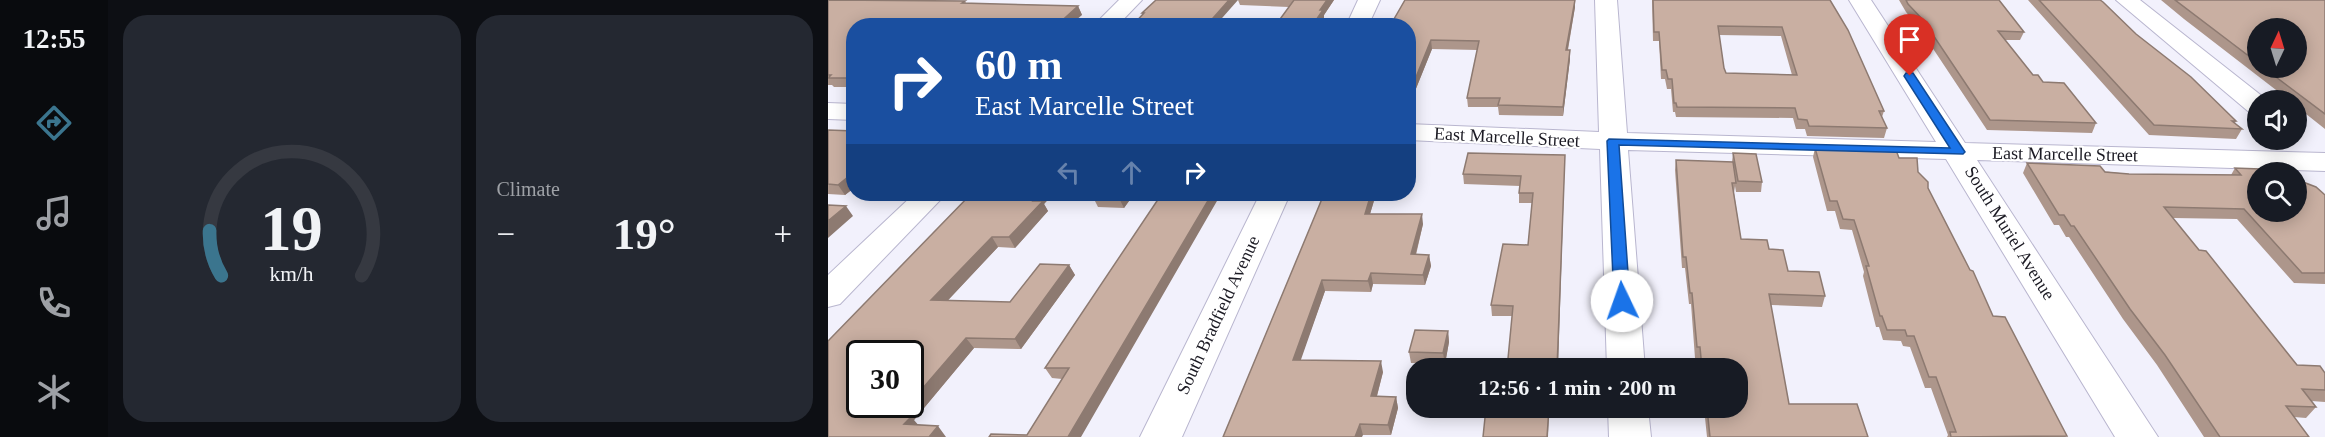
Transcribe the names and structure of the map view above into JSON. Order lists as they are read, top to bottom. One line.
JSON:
{"streets":{"street":["East Marcelle Street","South Muriel Avenue","South Bradfield Avenue"]},"crossings":[["East Marcelle Street","South Muriel Avenue"]],"north":"top","page":{"tabs":"12:55","tile":"Climate","turn":["60 m","East Marcelle Street"],"heat":["−","19°","+"],"limit":"30","trip":"12:56 · 1 min · 200 m","gauge":["19","km/h"]}}
